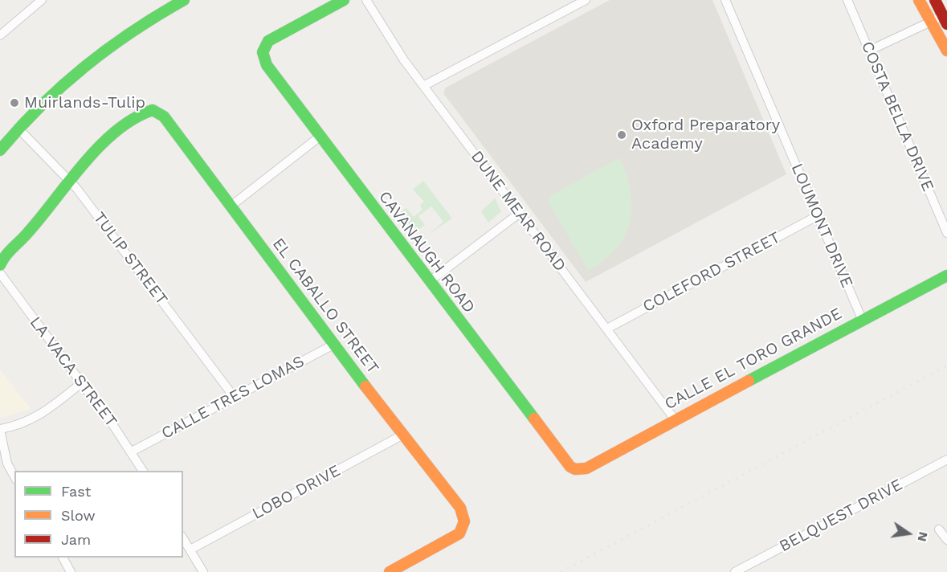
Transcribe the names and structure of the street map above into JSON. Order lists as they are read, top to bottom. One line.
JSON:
{"streets":{"street":["COSTA BELLA DRIVE","DUNE MEAR ROAD","LOUMONT DRIVE","CAVANAUGH ROAD","TULIP STREET","COLEFORD STREET","EL CABALLO STREET","CALLE EL TORO GRANDE","LA VACA STREET","CALLE TRES LOMAS","LOBO DRIVE","BELQUEST DRIVE"]},"crossings":[["DUNE MEAR ROAD","COLEFORD STREET"],["DUNE MEAR ROAD","CALLE EL TORO GRANDE"],["LOUMONT DRIVE","COLEFORD STREET"],["LOUMONT DRIVE","CALLE EL TORO GRANDE"],["CAVANAUGH ROAD","CALLE EL TORO GRANDE"],["TULIP STREET","EL CABALLO STREET"],["TULIP STREET","CALLE TRES LOMAS"],["EL CABALLO STREET","CALLE TRES LOMAS"],["EL CABALLO STREET","LOBO DRIVE"],["LA VACA STREET","CALLE TRES LOMAS"]],"places":["Muirlands-Tulip","Oxford Preparatory Academy"],"legend":["Fast","Slow","Jam"],"north":"right"}
